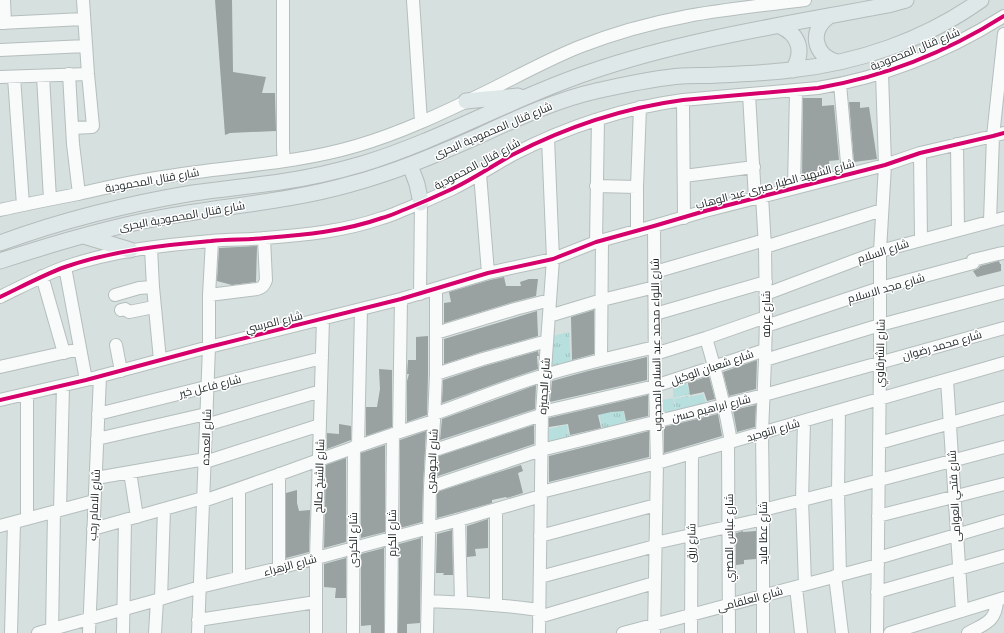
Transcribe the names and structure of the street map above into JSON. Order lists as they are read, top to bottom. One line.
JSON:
{"streets":{"main road":["شارع قنال المحمودية البحرى"],"street":["شارع قنال المحمودية","شارع الشهيد الطيار صبرى عبد الوهاب","شارع السلام","شارع مجد الاسلام","شارع عرفه","شارع المرسي","شارع اللواء محمد عبد السلام المحجوب","شارع محمد رضوان","شارع الشرقاوي","شارع شعبان الوكيل","شارع فاعل خير","شارع الجميزه","شارع ابراهيم حسن","شارع التوحيد","شارع العمده","شارع الجوهرى","شارع الشيخ صالح","شارع فتحي العوامى","شارع الامام رجب","شارع الكرم","شارع عطا فايد","شارع عباس المصري","شارع الكردى","شارع رزق","شارع الزهراء","شارع العلقامى"]},"crossings":[["شارع قنال المحمودية","شارع عرفه"],["شارع قنال المحمودية","شارع الشرقاوي"],["شارع قنال المحمودية","شارع الجميزه"],["شارع قنال المحمودية","شارع العمده"],["شارع الشهيد الطيار صبرى عبد الوهاب","شارع عرفه"],["شارع الشهيد الطيار صبرى عبد الوهاب","شارع المرسي"],["شارع الشهيد الطيار صبرى عبد الوهاب","شارع اللواء محمد عبد السلام المحجوب"],["شارع الشهيد الطيار صبرى عبد الوهاب","شارع الشرقاوي"],["شارع الشهيد الطيار صبرى عبد الوهاب","شارع الجميزه"],["شارع السلام","شارع عرفه"],["شارع السلام","شارع اللواء محمد عبد السلام المحجوب"],["شارع السلام","شارع الشرقاوي"],["شارع مجد الاسلام","شارع عرفه"],["شارع مجد الاسلام","شارع اللواء محمد عبد السلام المحجوب"],["شارع مجد الاسلام","شارع الشرقاوي"],["شارع مجد الاسلام","شارع الجميزه"],["شارع مجد الاسلام","شارع العمده"],["شارع مجد الاسلام","شارع الجوهرى"],["شارع مجد الاسلام","شارع الشيخ صالح"],["شارع مجد الاسلام","شارع الامام رجب"],["شارع مجد الاسلام","شارع الكرم"],["شارع مجد الاسلام","شارع عباس المصري"],["شارع مجد الاسلام","شارع الكردى"],["شارع عرفه","شارع محمد رضوان"],["شارع عرفه","شارع شعبان الوكيل"],["شارع عرفه","شارع ابراهيم حسن"],["شارع عرفه","شارع التوحيد"],["شارع عرفه","شارع عطا فايد"],["شارع المرسي","شارع الجميزه"],["شارع المرسي","شارع العمده"],["شارع المرسي","شارع الجوهرى"],["شارع المرسي","شارع الشيخ صالح"],["شارع المرسي","شارع الامام رجب"],["شارع المرسي","شارع الكرم"],["شارع المرسي","شارع الكردى"],["شارع اللواء محمد عبد السلام المحجوب","شارع شعبان الوكيل"],["شارع اللواء محمد عبد السلام المحجوب","شارع ابراهيم حسن"],["شارع اللواء محمد عبد السلام المحجوب","شارع التوحيد"],["شارع اللواء محمد عبد السلام المحجوب","شارع العلقامى"],["شارع محمد رضوان","شارع الشرقاوي"],["شارع محمد رضوان","شارع ابراهيم حسن"],["شارع الشرقاوي","شارع شعبان الوكيل"],["شارع الشرقاوي","شارع التوحيد"],["شارع الشرقاوي","شارع العلقامى"],["شارع شعبان الوكيل","شارع الجميزه"],["شارع شعبان الوكيل","شارع الجوهرى"],["شارع شعبان الوكيل","شارع عباس المصري"],["شارع فاعل خير","شارع العمده"],["شارع فاعل خير","شارع الشيخ صالح"],["شارع فاعل خير","شارع الامام رجب"],["شارع الجميزه","شارع ابراهيم حسن"],["شارع الجميزه","شارع التوحيد"],["شارع الجميزه","شارع الزهراء"],["شارع ابراهيم حسن","شارع الجوهرى"],["شارع ابراهيم حسن","شارع عباس المصري"],["شارع التوحيد","شارع فتحي العوامى"],["شارع التوحيد","شارع عطا فايد"],["شارع التوحيد","شارع عباس المصري"],["شارع التوحيد","شارع رزق"],["شارع التوحيد","شارع الزهراء"],["شارع العمده","شارع الزهراء"],["شارع الجوهرى","شارع الزهراء"],["شارع الشيخ صالح","شارع الزهراء"],["شارع فتحي العوامى","شارع العلقامى"],["شارع الامام رجب","شارع الزهراء"],["شارع الكرم","شارع الزهراء"],["شارع عطا فايد","شارع العلقامى"],["شارع عباس المصري","شارع العلقامى"],["شارع الكردى","شارع الزهراء"],["شارع رزق","شارع العلقامى"]]}
